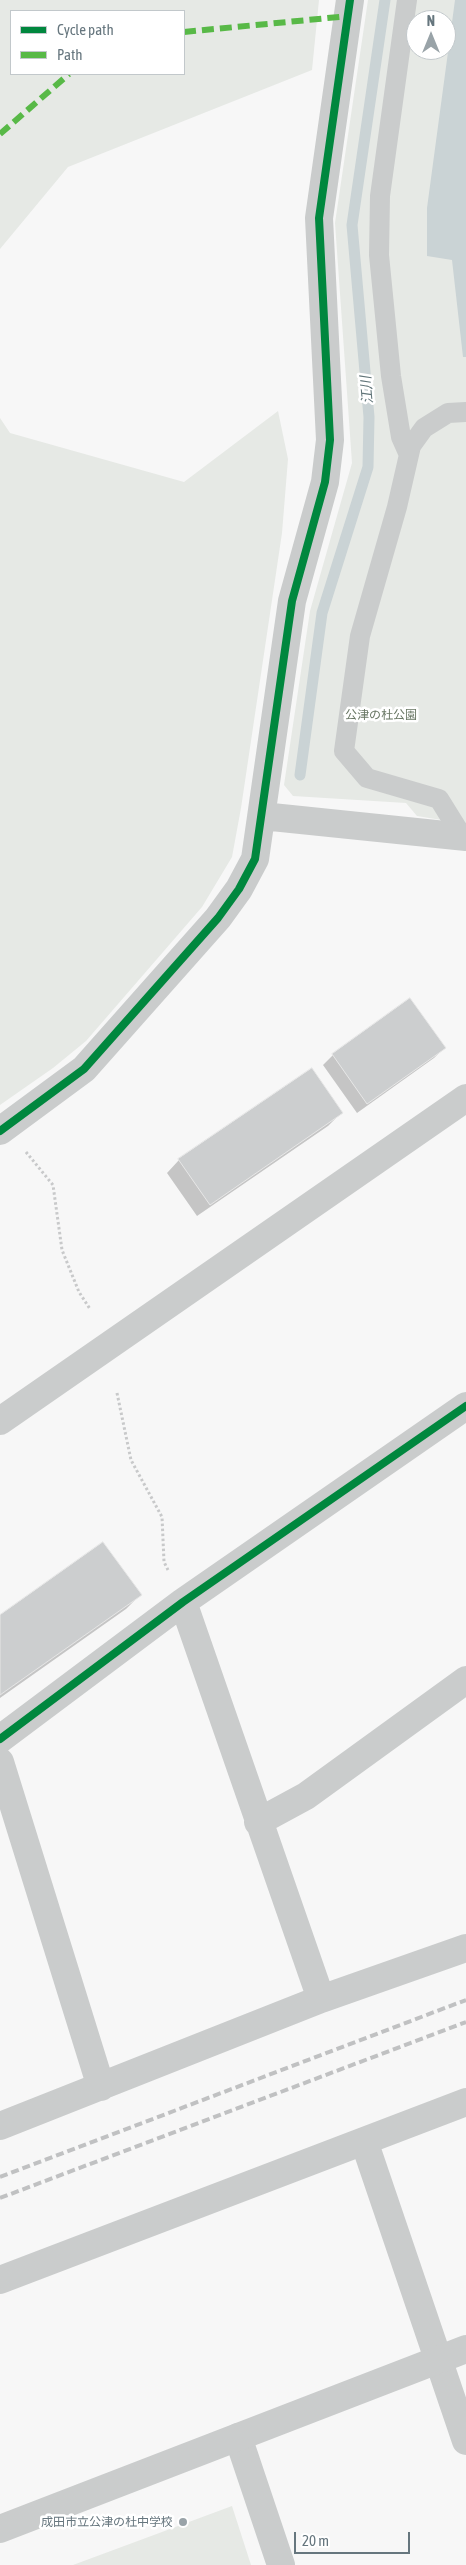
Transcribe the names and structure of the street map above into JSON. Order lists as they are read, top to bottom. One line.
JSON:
{"water":["江川"],"parks":["公津の杜公園"],"places":["成田市立公津の杜中学校"],"legend":["Cycle path","Path"],"scale_bar":"20 m","north":"top"}
